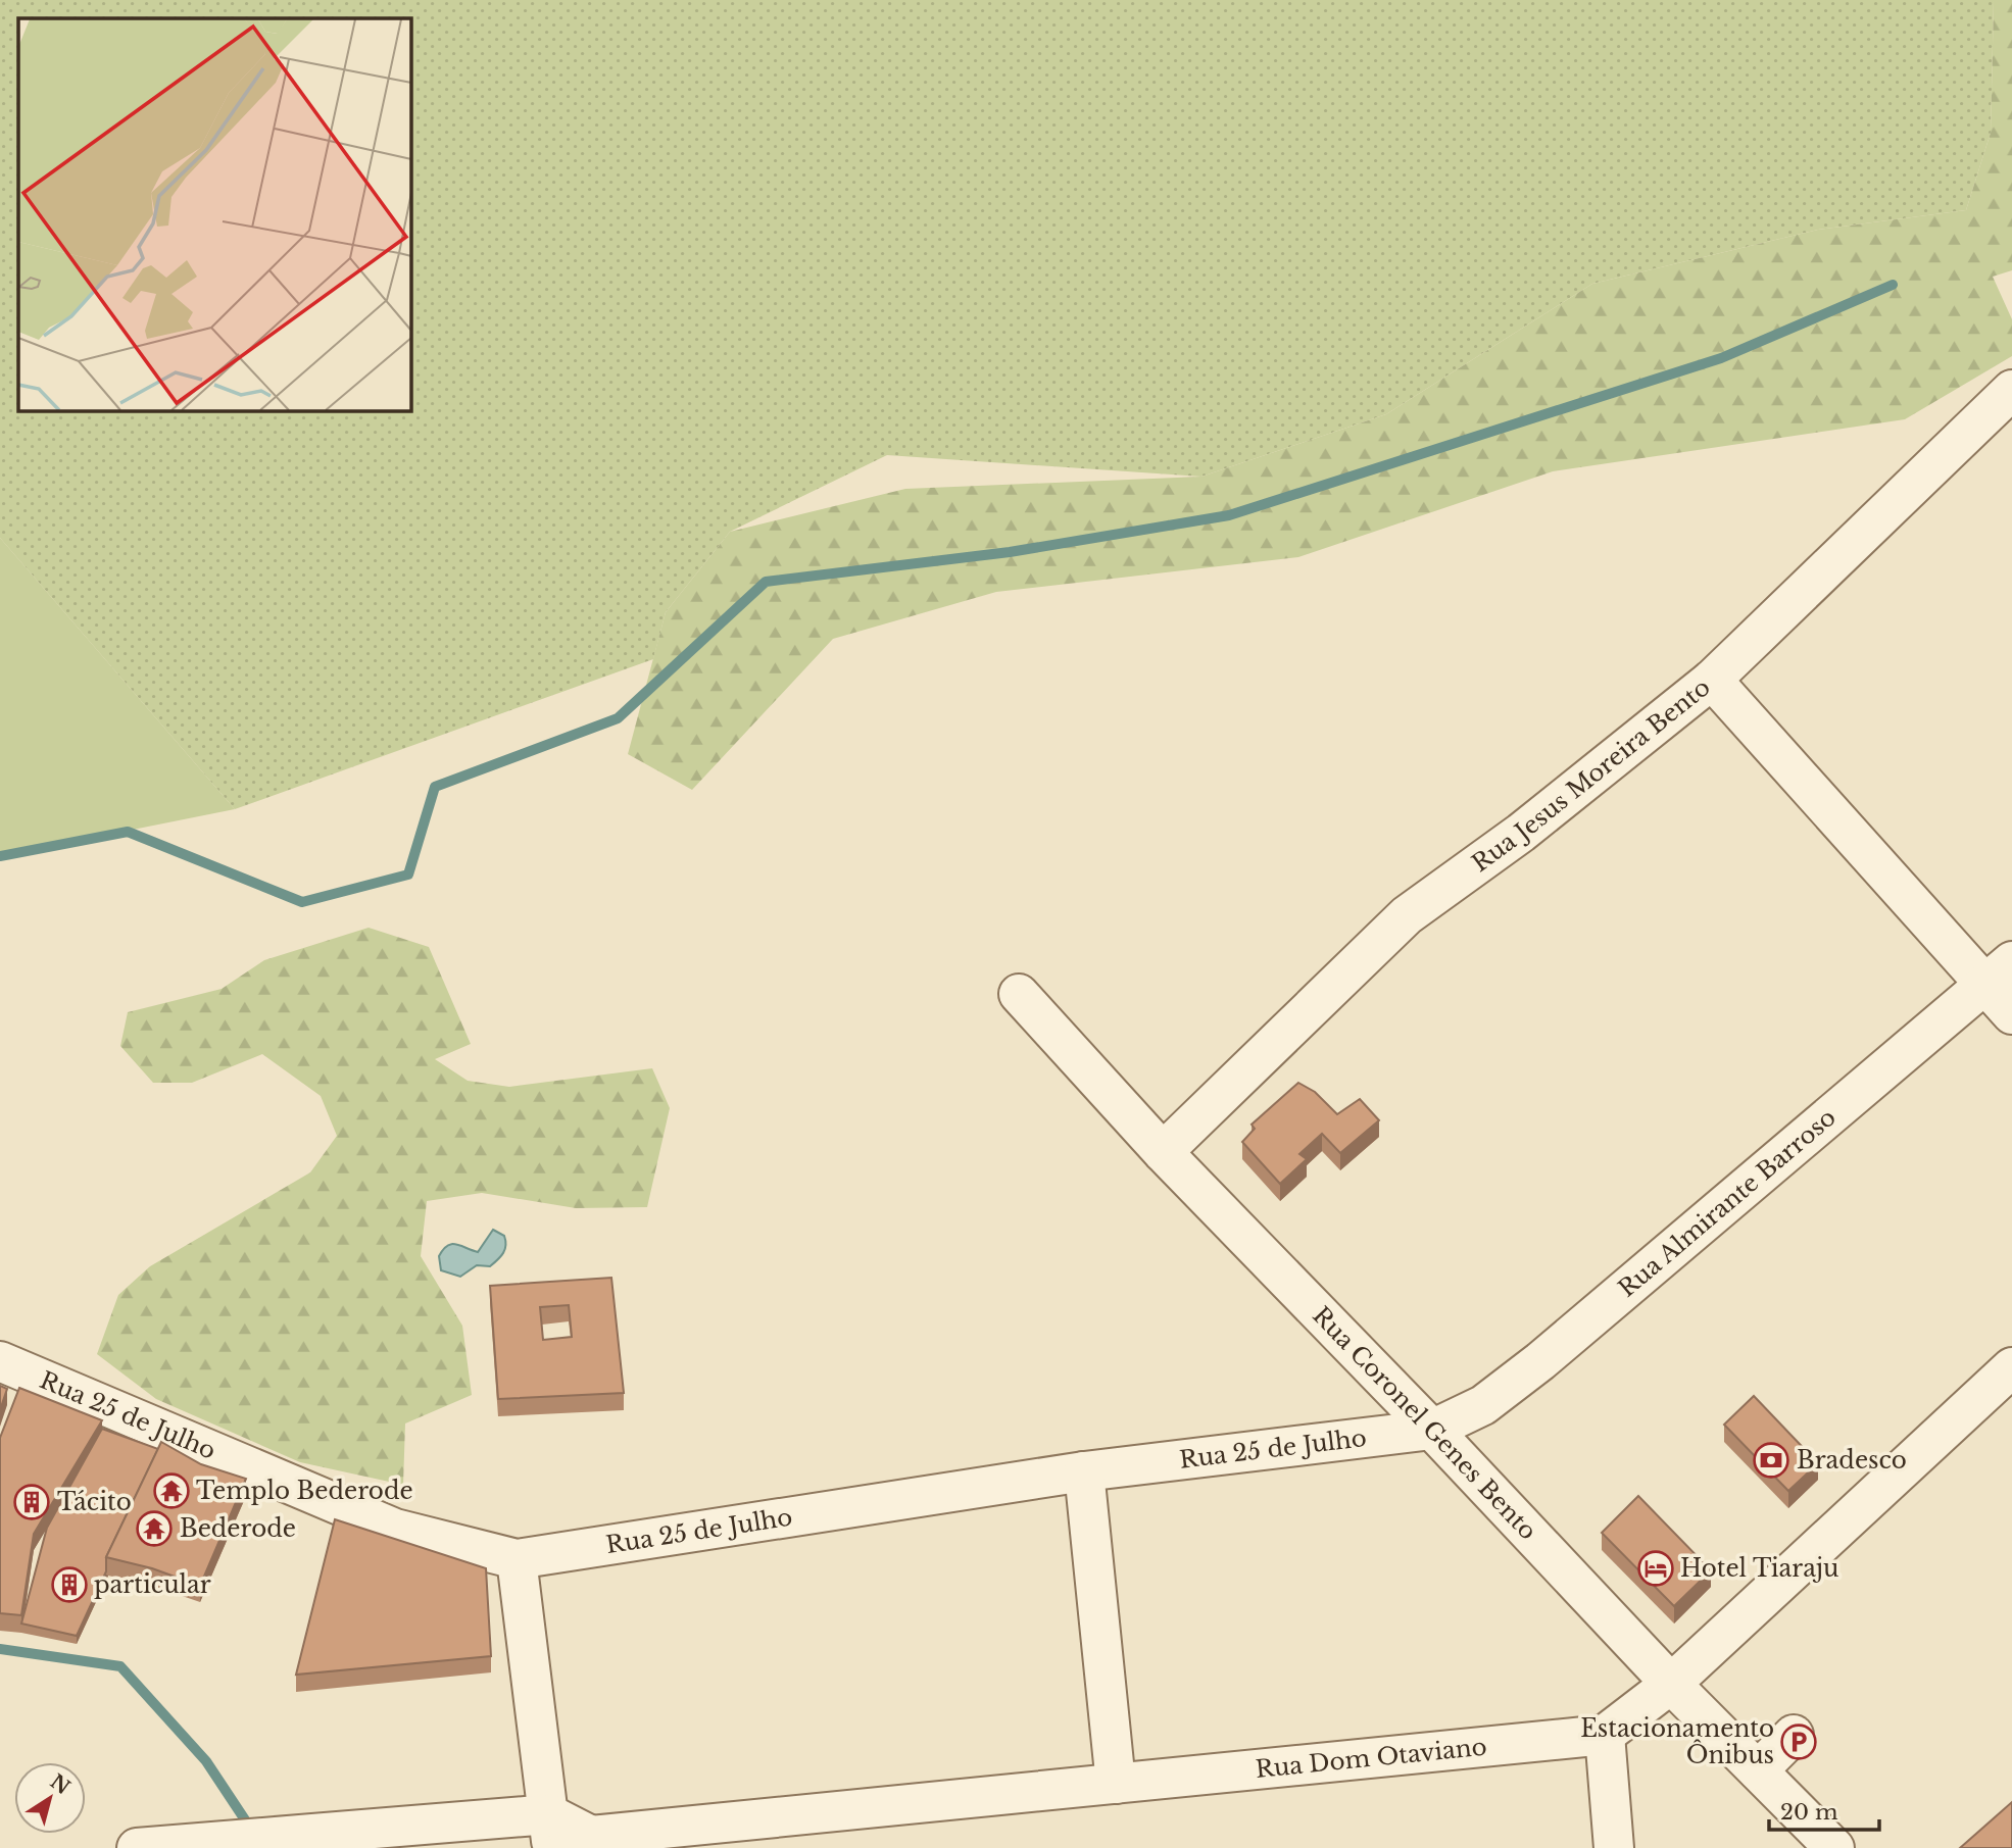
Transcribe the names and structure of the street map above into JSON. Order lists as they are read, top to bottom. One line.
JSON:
{"streets":{"street":["Rua Jesus Moreira Bento","Rua Almirante Barroso","Rua 25 de Julho","Rua Coronel Genes Bento","Rua Dom Otaviano"]},"crossings":[["Rua Jesus Moreira Bento","Rua Coronel Genes Bento"],["Rua Almirante Barroso","Rua 25 de Julho"],["Rua Almirante Barroso","Rua Coronel Genes Bento"],["Rua 25 de Julho","Rua Coronel Genes Bento"]],"places":{"bank":["Bradesco"],"temple":["Templo Bederode","Bederode"],"building":["Tácito","particular"],"hotel":["Hotel Tiaraju"],"parking":["Estacionamento Ônibus"]},"scale_bar":"20 m","north":"top right"}
